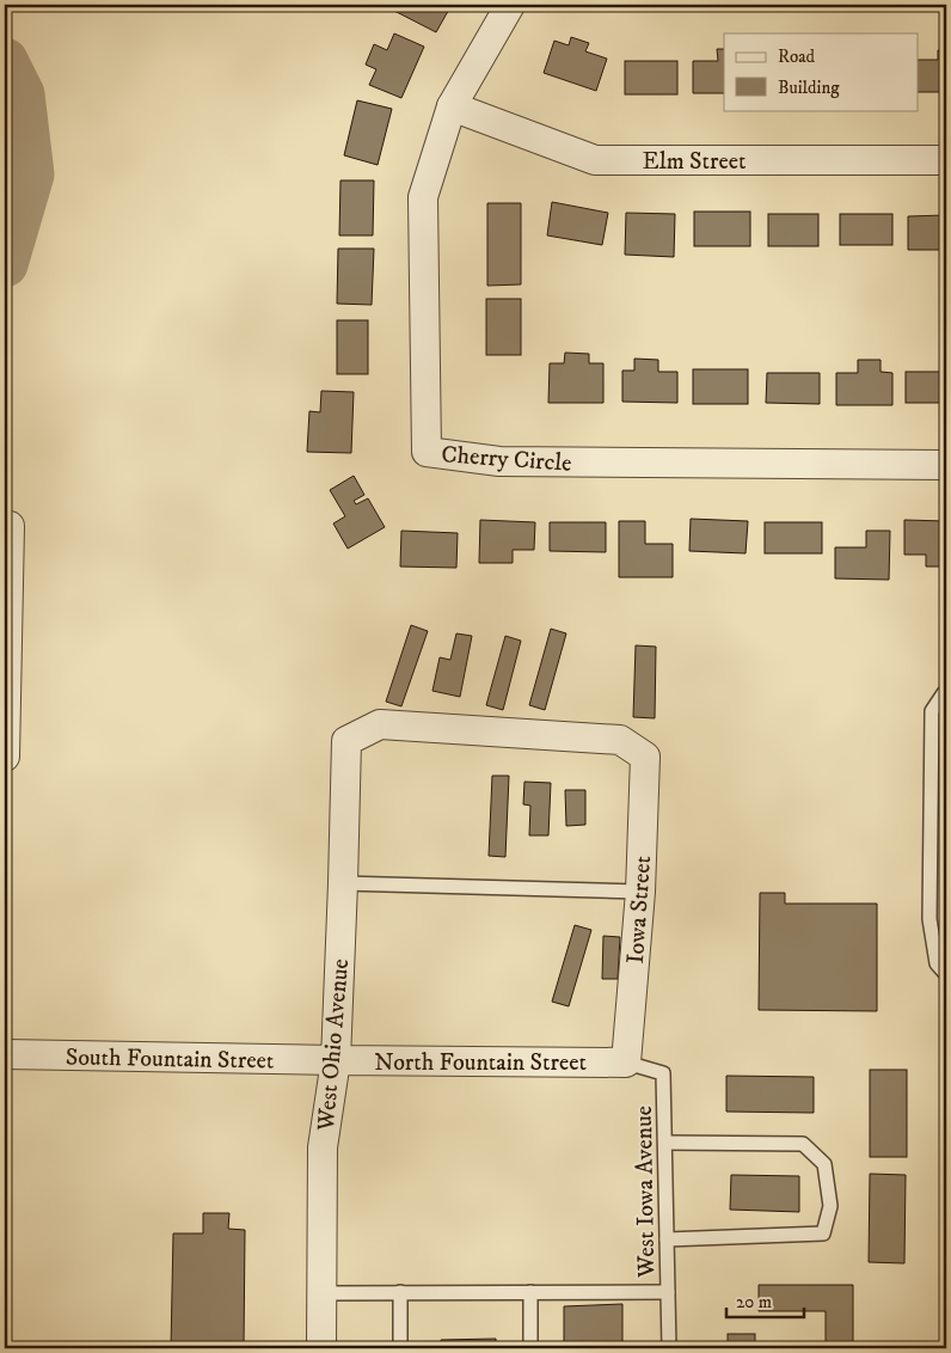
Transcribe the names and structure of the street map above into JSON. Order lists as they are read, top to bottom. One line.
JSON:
{"streets":{"street":["Elm Street","Cherry Circle","Iowa Street","West Ohio Avenue","South Fountain Street","North Fountain Street"],"lane":["West Iowa Avenue"]},"crossings":[["Elm Street","Cherry Circle"],["Iowa Street","West Ohio Avenue"],["Iowa Street","North Fountain Street"],["Iowa Street","West Iowa Avenue"],["West Ohio Avenue","South Fountain Street"],["West Ohio Avenue","North Fountain Street"],["South Fountain Street","North Fountain Street"],["North Fountain Street","West Iowa Avenue"]],"legend":["Road","Building"],"scale_bar":"20 m"}
